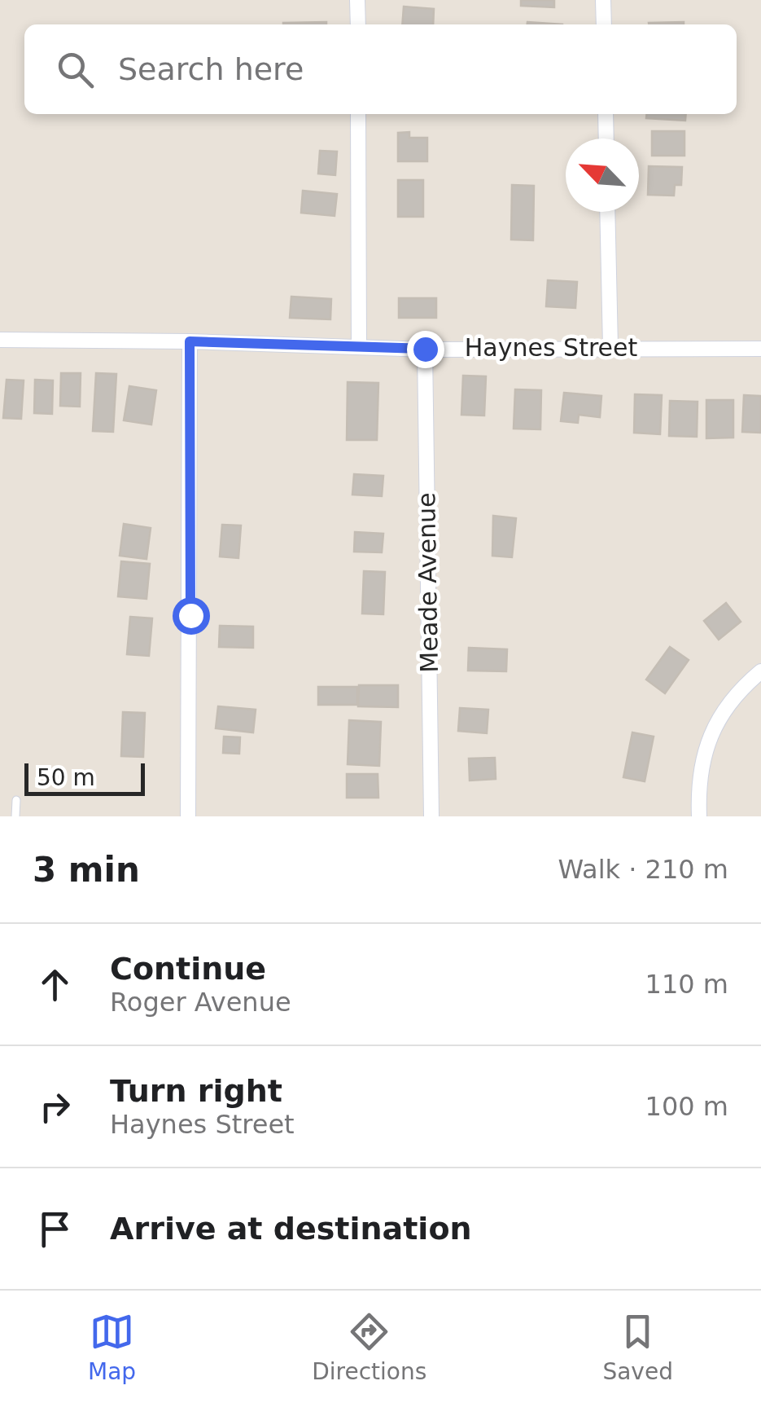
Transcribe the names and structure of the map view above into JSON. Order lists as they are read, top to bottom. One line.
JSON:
{"streets":{"street":["Haynes Street","Meade Avenue"]},"crossings":[["Haynes Street","Meade Avenue"]],"scale_bar":"50 m","north":"top left","page":{"search":"Search here","scale":"50 m","heading":["3 min","Walk · 210 m"],"list":[["Continue","Roger Avenue","110 m"],["Turn right","Haynes Street","100 m"],"Arrive at destination"],"nav":["Map","Directions","Saved"]}}
